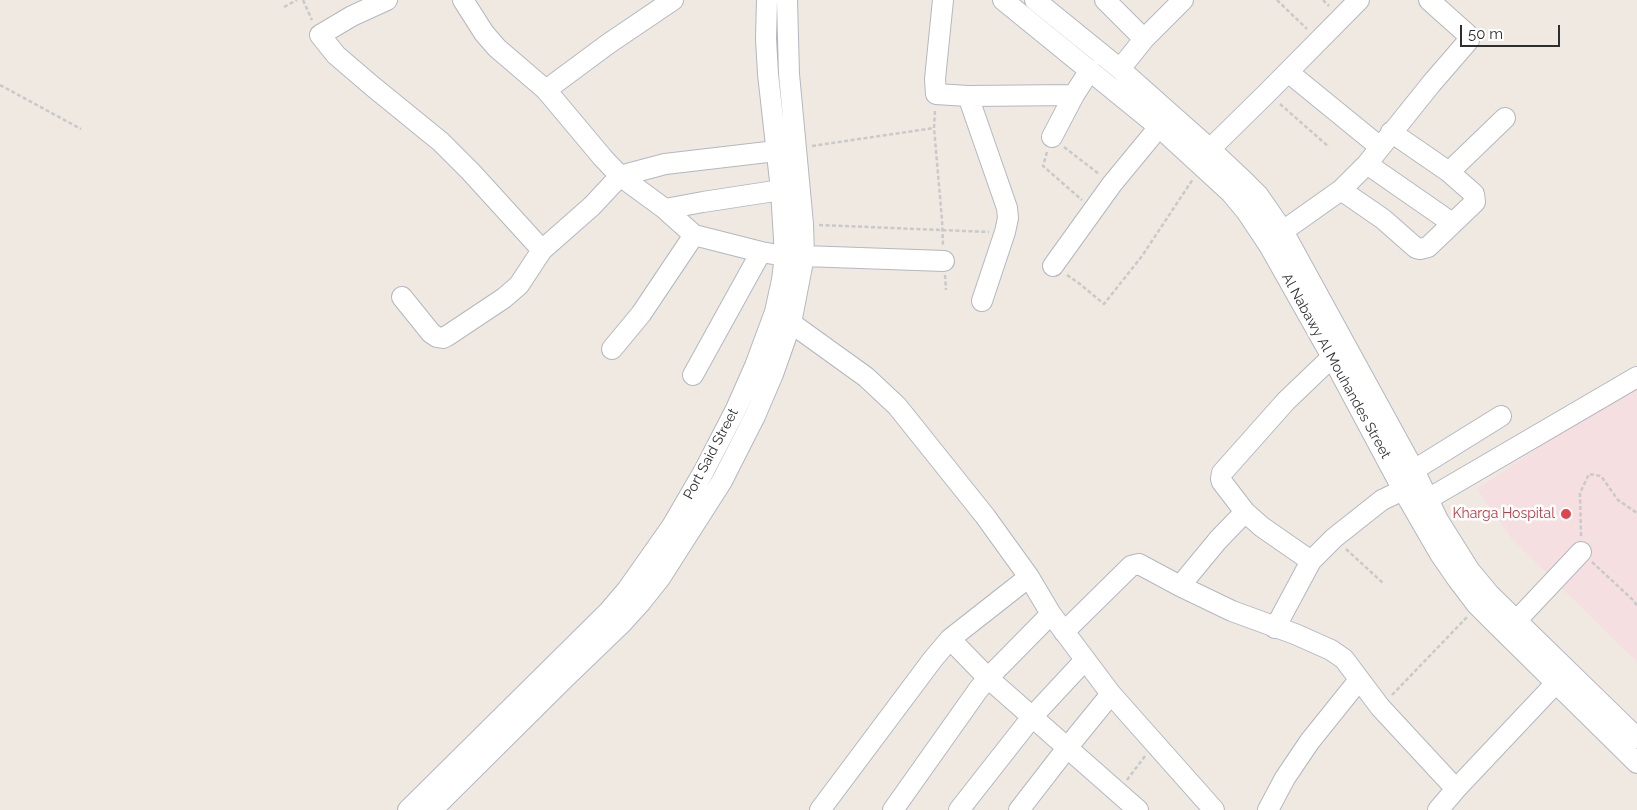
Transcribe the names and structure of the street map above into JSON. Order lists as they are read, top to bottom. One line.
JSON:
{"streets":{"street":["Al Nabawy Al Mouhandes Street","Port Said Street"]},"places":["Kharga Hospital"],"scale_bar":"50 m"}
